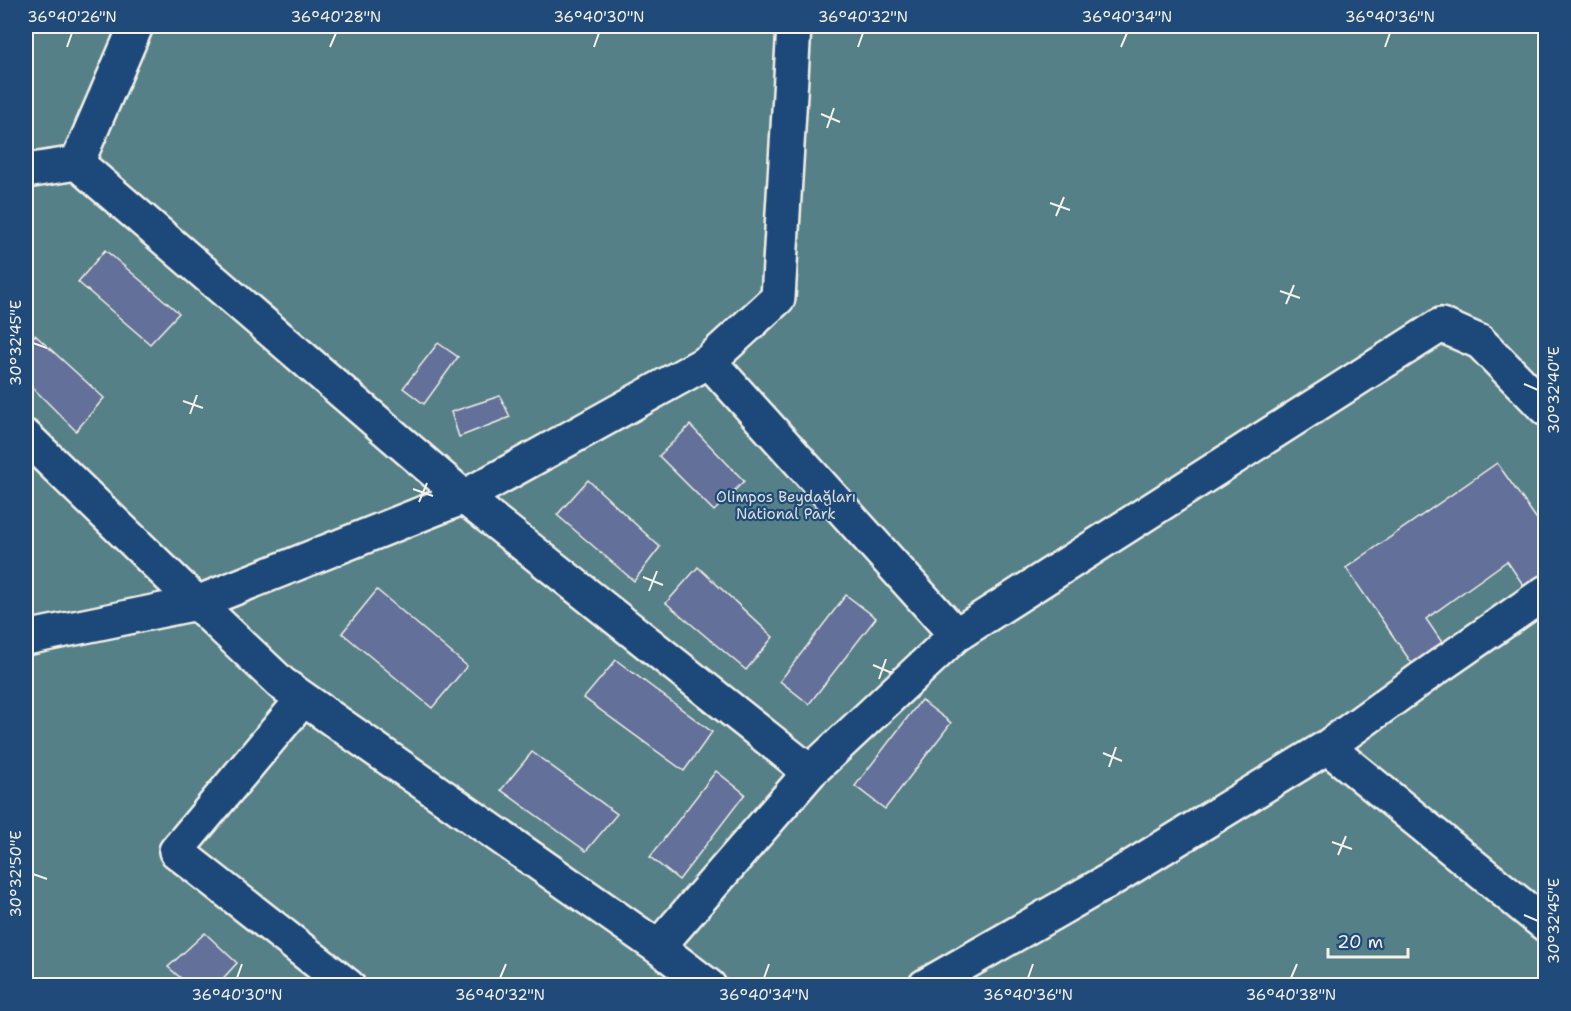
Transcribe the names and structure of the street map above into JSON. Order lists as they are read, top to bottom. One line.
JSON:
{"parks":["Olimpos Beydağları National Park"],"scale_bar":"20 m","coordinates":["36°40'26\"N","36°40'28\"N","36°40'30\"N","36°40'32\"N","36°40'34\"N","36°40'36\"N","30°32'45\"E","30°32'40\"E","30°32'50\"E","36°40'38\"N"]}
